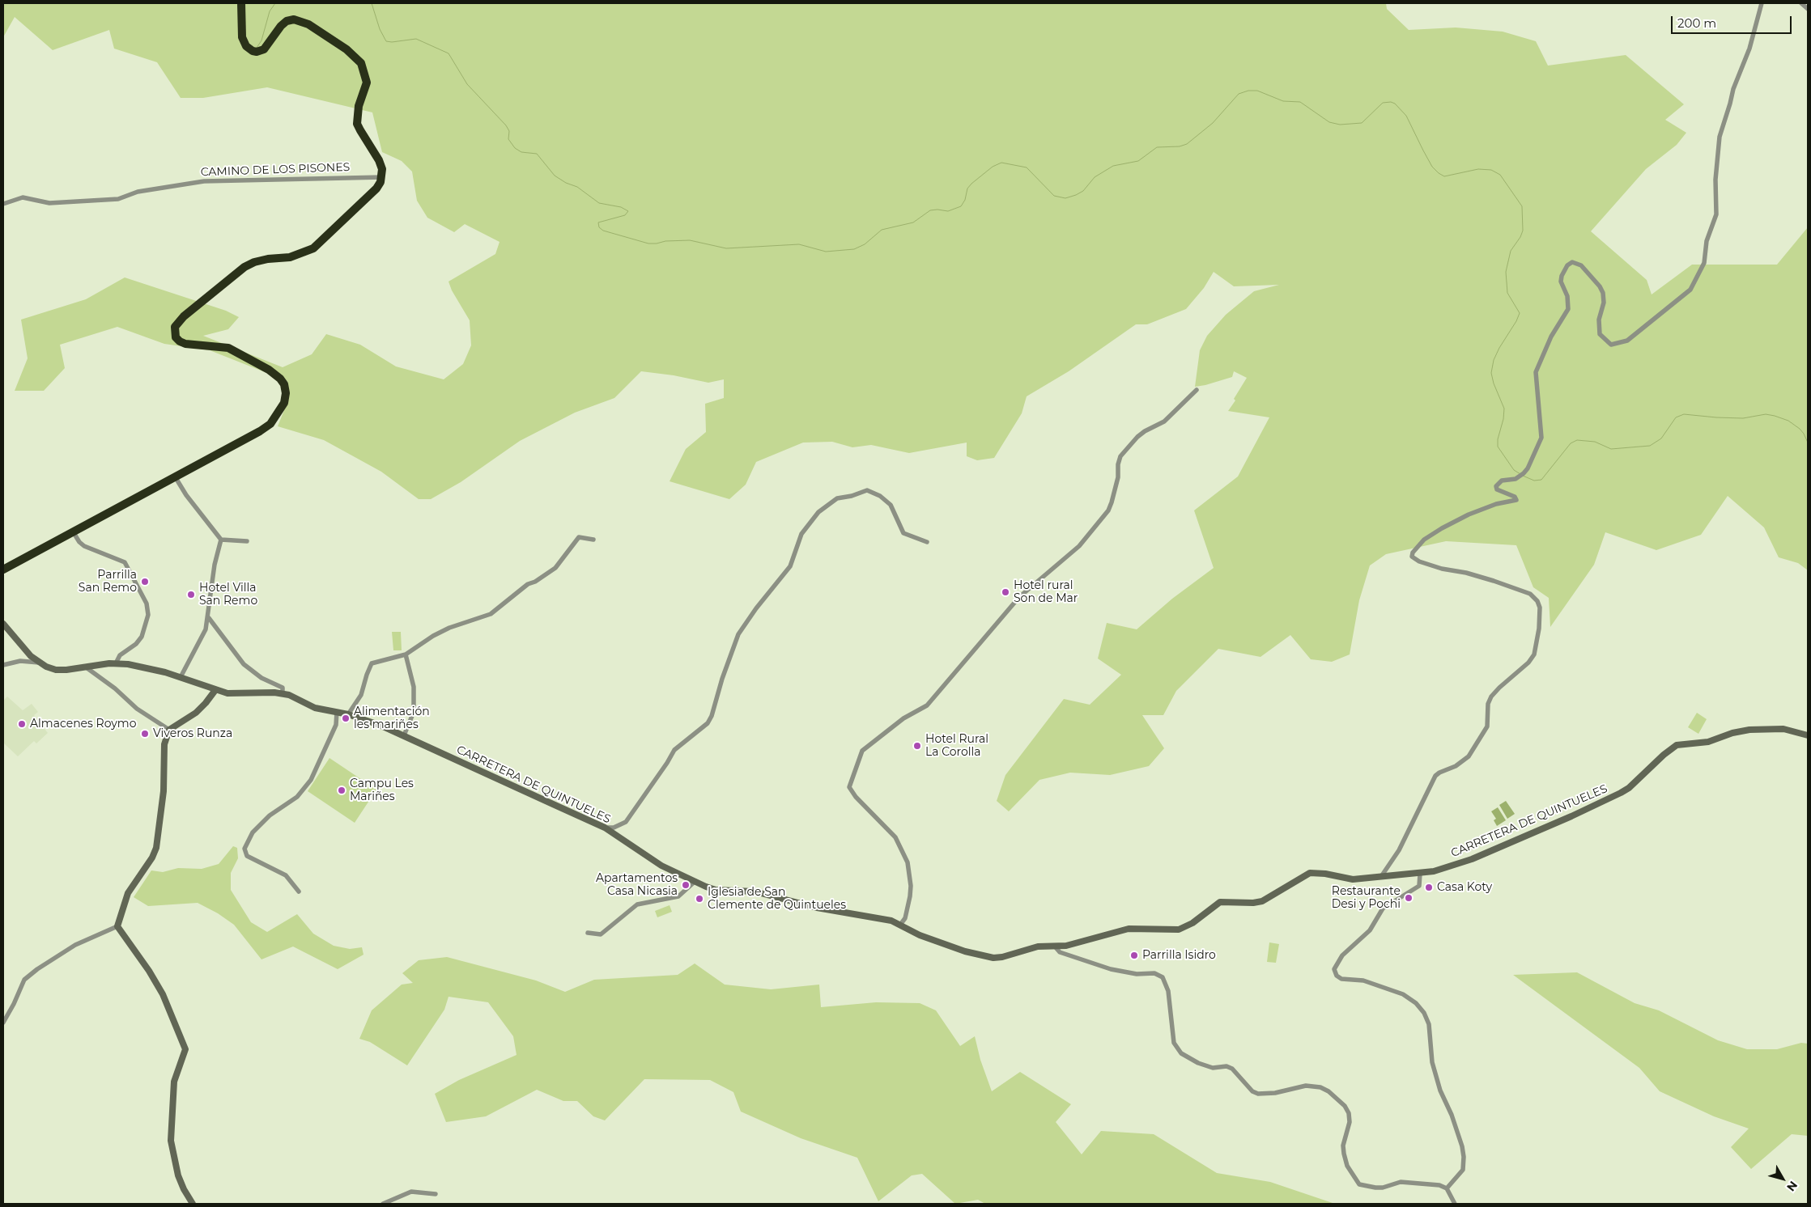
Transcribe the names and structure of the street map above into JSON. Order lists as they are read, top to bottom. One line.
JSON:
{"streets":{"street":["CAMINO DE LOS PISONES","CARRETERA DE QUINTUELES"]},"places":["Parrilla San Remo","Hotel rural Son de Mar","Hotel Villa San Remo","Alimentación les mariñes","Almacenes Roymo","Viveros Runza","Hotel Rural La Corolla","Campu Les Mariñes","Apartamentos Casa Nicasia","Casa Koty","Restaurante Desi y Pochi","Iglesia de San Clemente de Quintueles","Parrilla Isidro"],"scale_bar":"200 m","north":"bottom right"}
